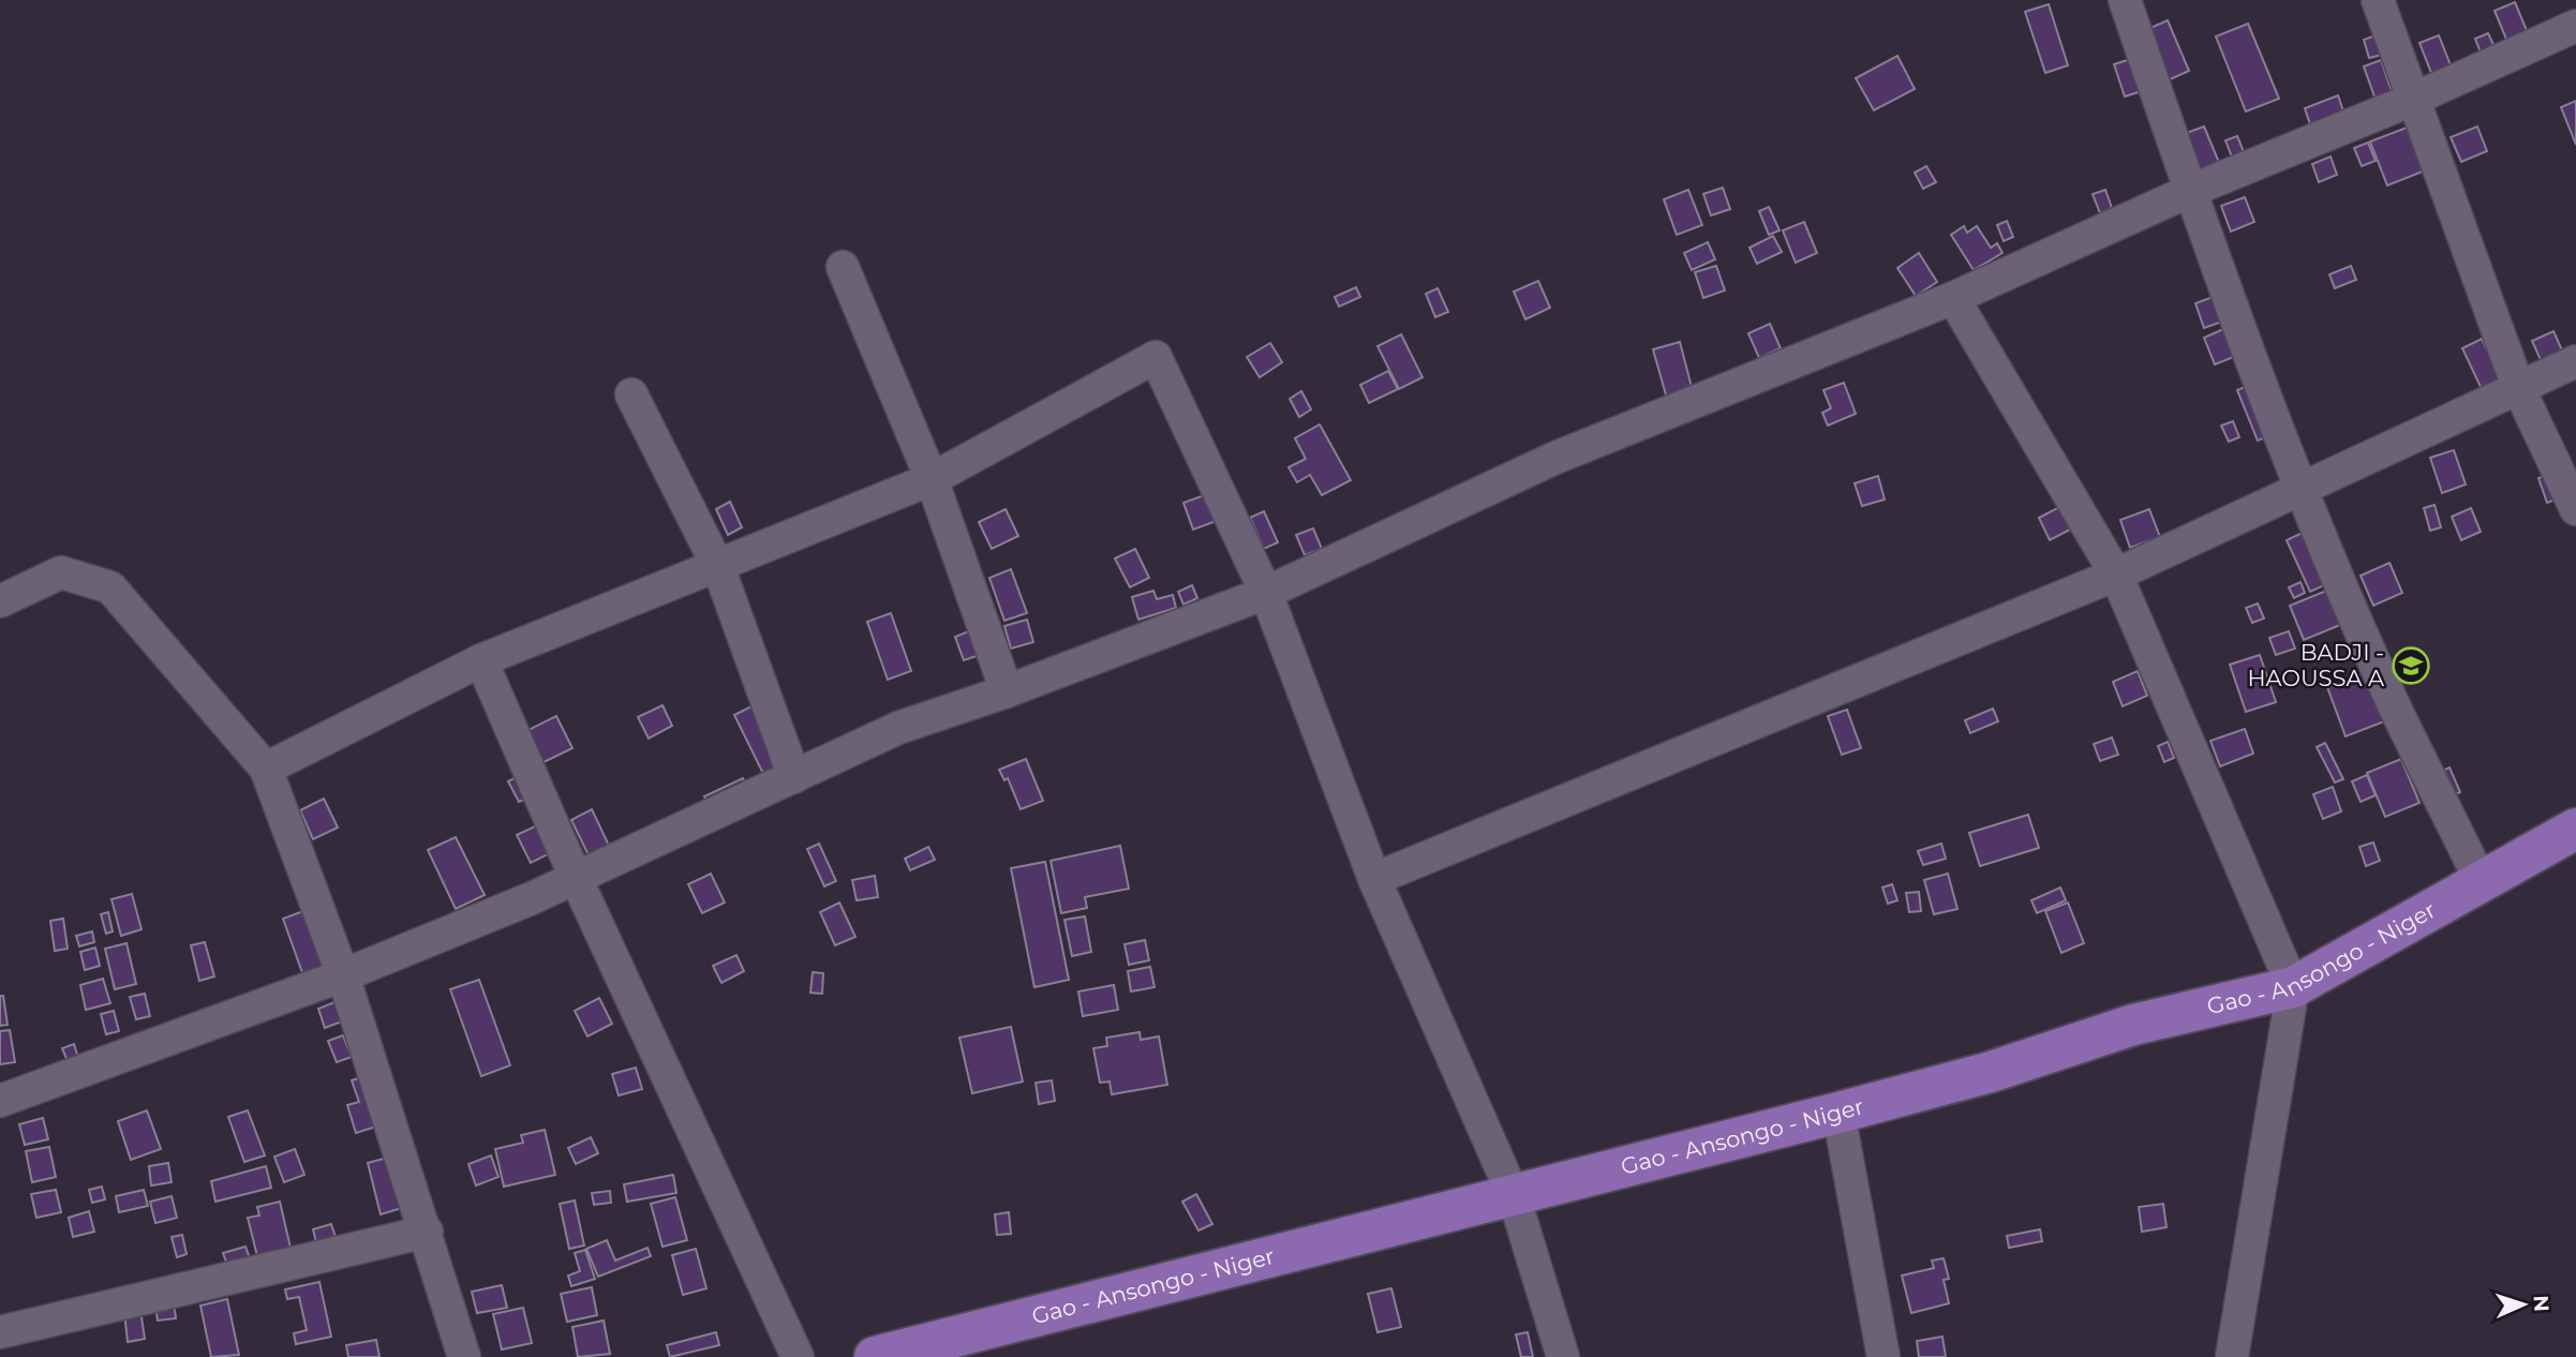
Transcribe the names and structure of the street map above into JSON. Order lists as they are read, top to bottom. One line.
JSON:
{"streets":{"main road":["Gao - Ansongo - Niger"]},"places":{"school or university":["BADJI - HAOUSSA A"]},"north":"right"}
